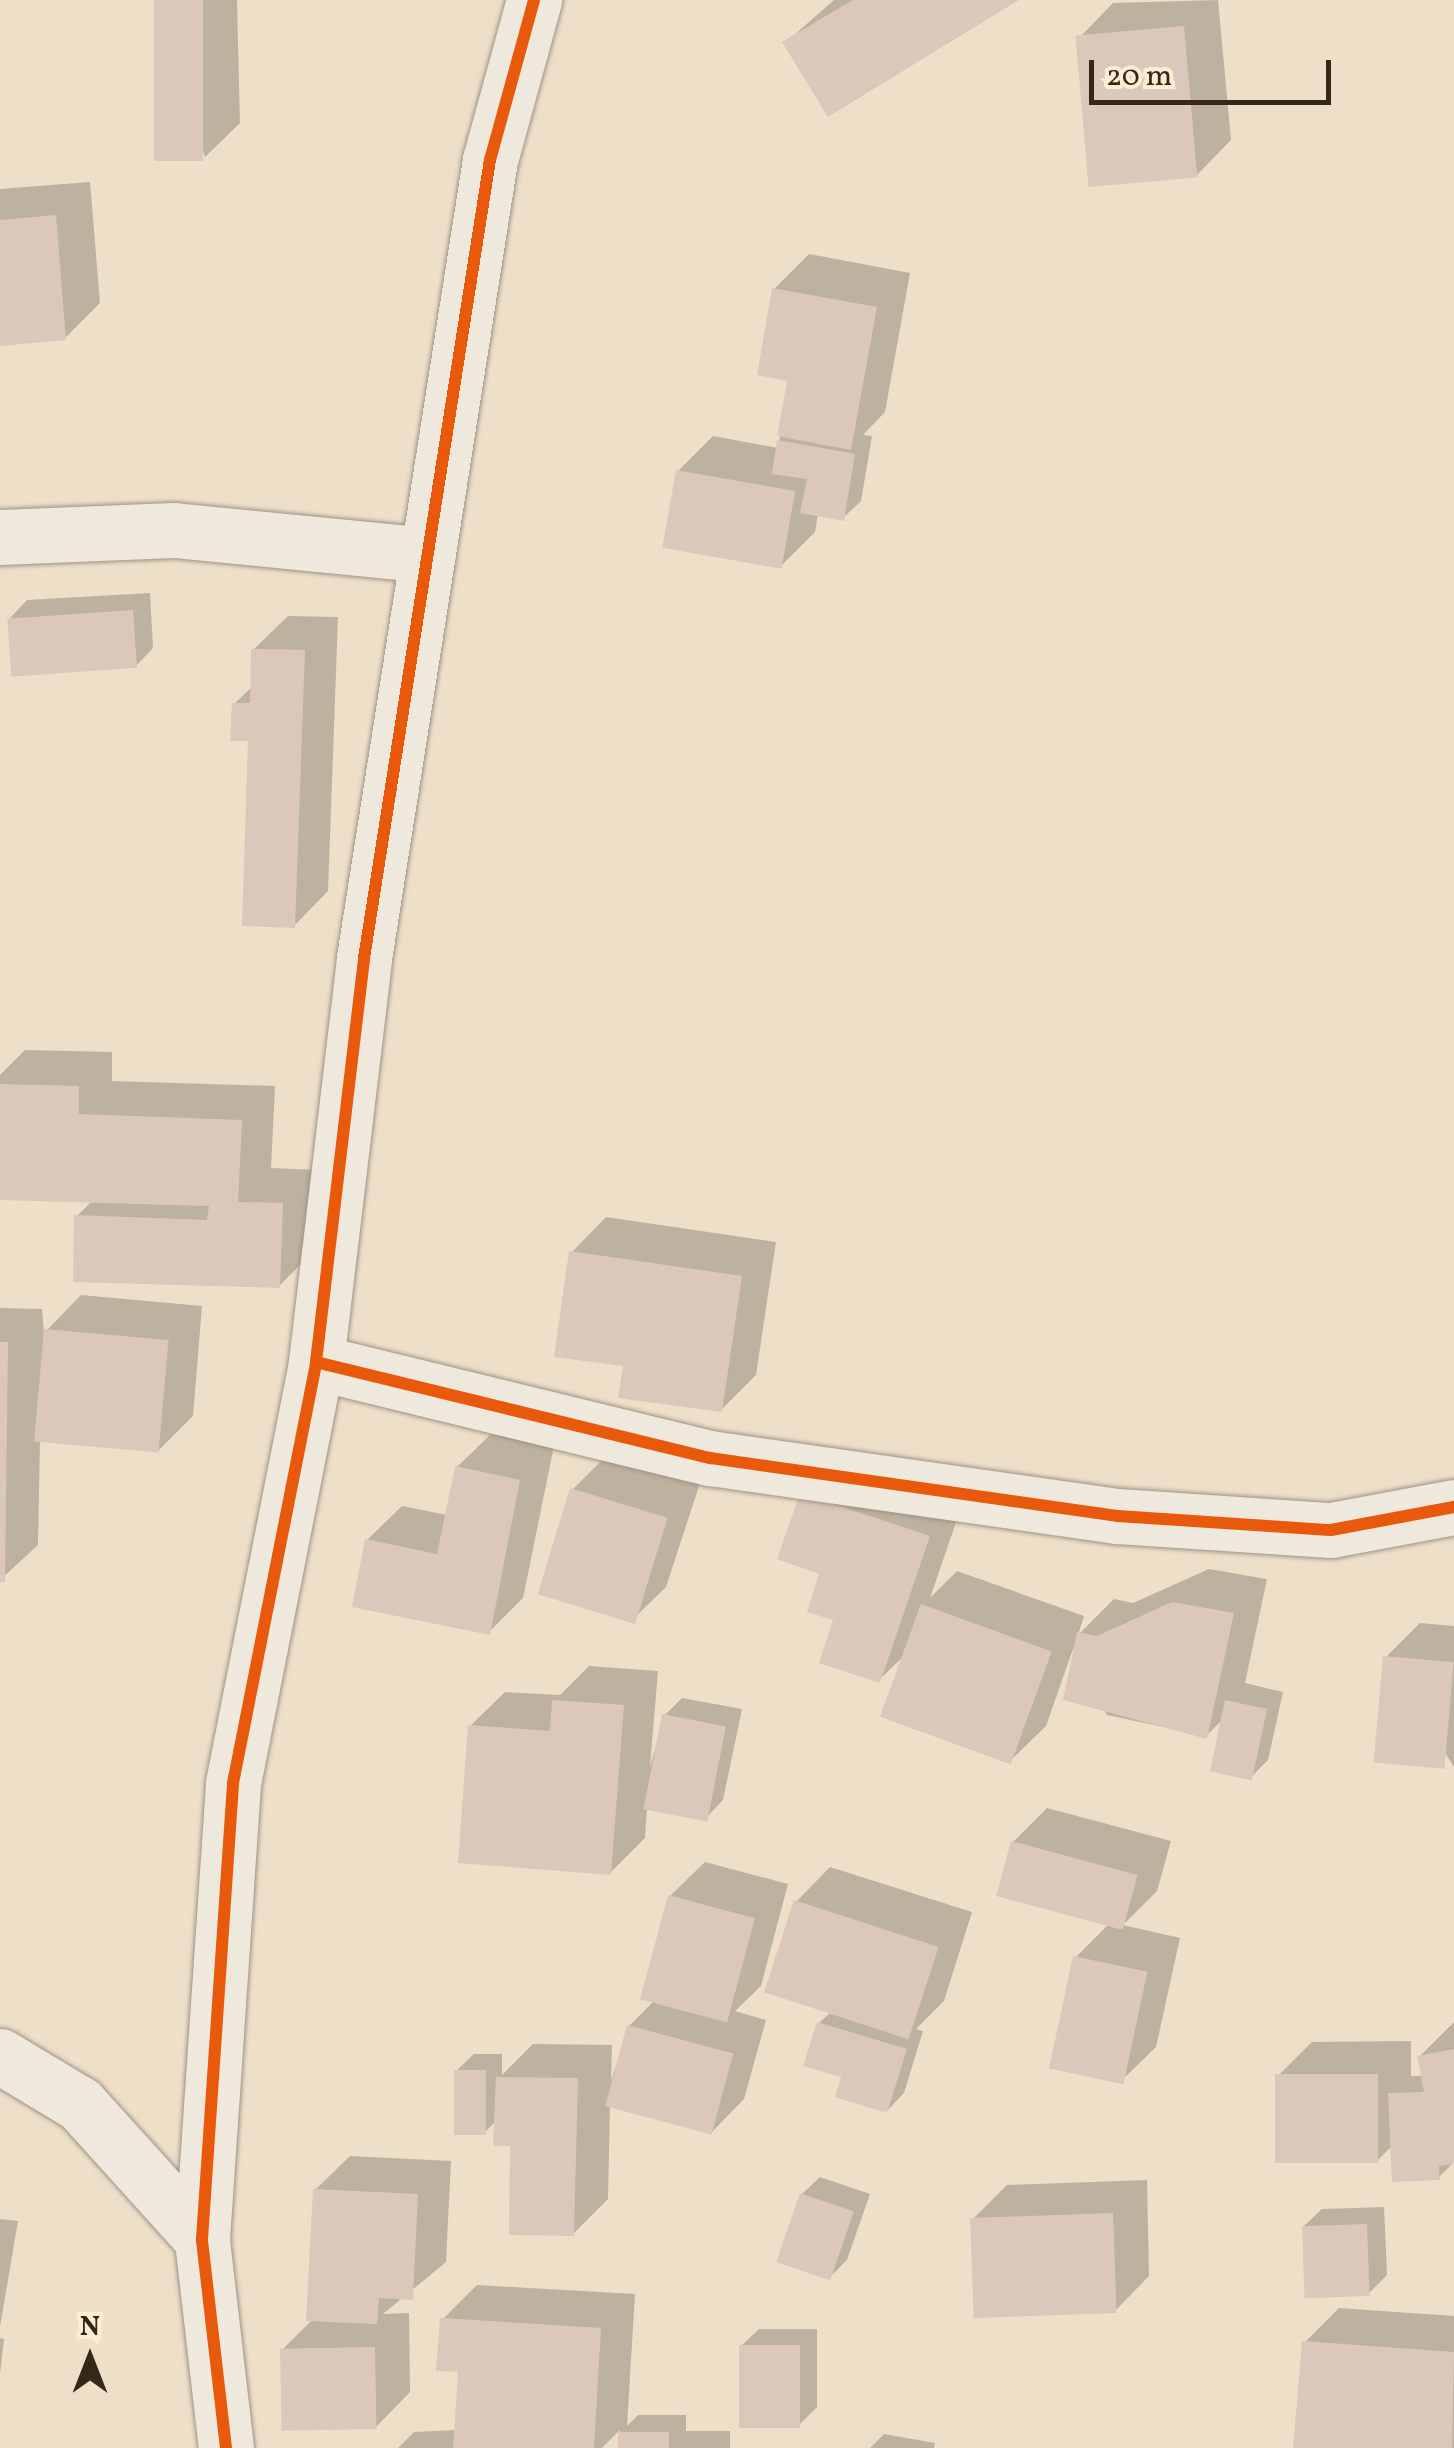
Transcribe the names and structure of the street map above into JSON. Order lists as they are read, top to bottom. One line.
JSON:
{"scale_bar":"20 m","north":"top"}
